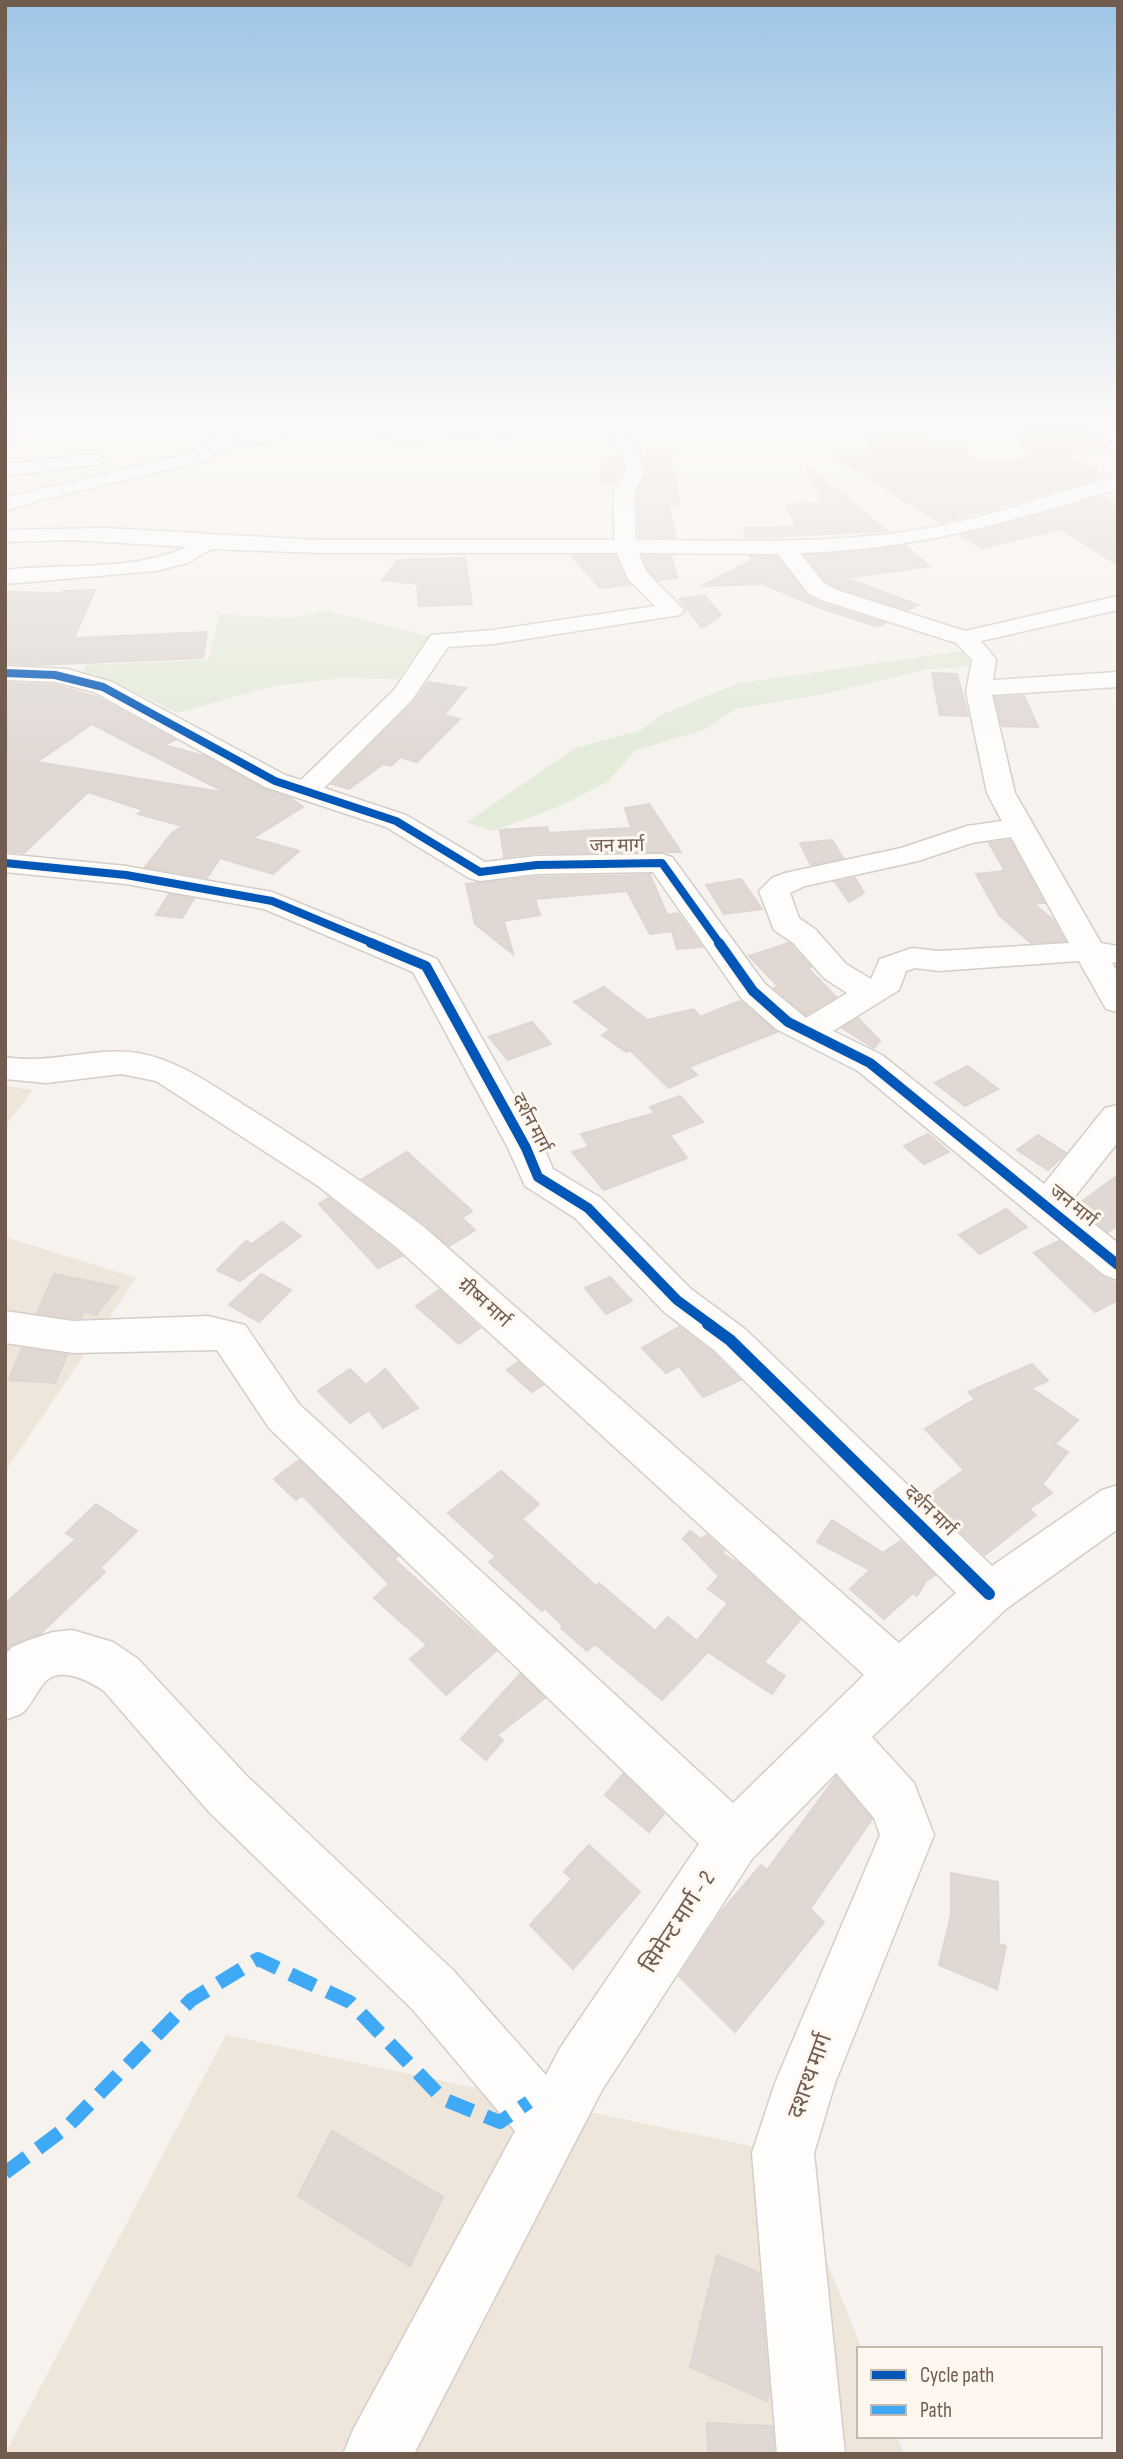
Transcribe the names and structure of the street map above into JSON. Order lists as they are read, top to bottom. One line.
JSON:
{"streets":{"street":["जन मार्ग","दर्शन मार्ग","ग्रीष्म मार्ग","सिमेन्ट मार्ग - 2","दशरथ मार्ग"]},"crossings":[["दर्शन मार्ग","सिमेन्ट मार्ग - 2"],["ग्रीष्म मार्ग","सिमेन्ट मार्ग - 2"],["सिमेन्ट मार्ग - 2","दशरथ मार्ग"]],"legend":["Cycle path","Path"]}
